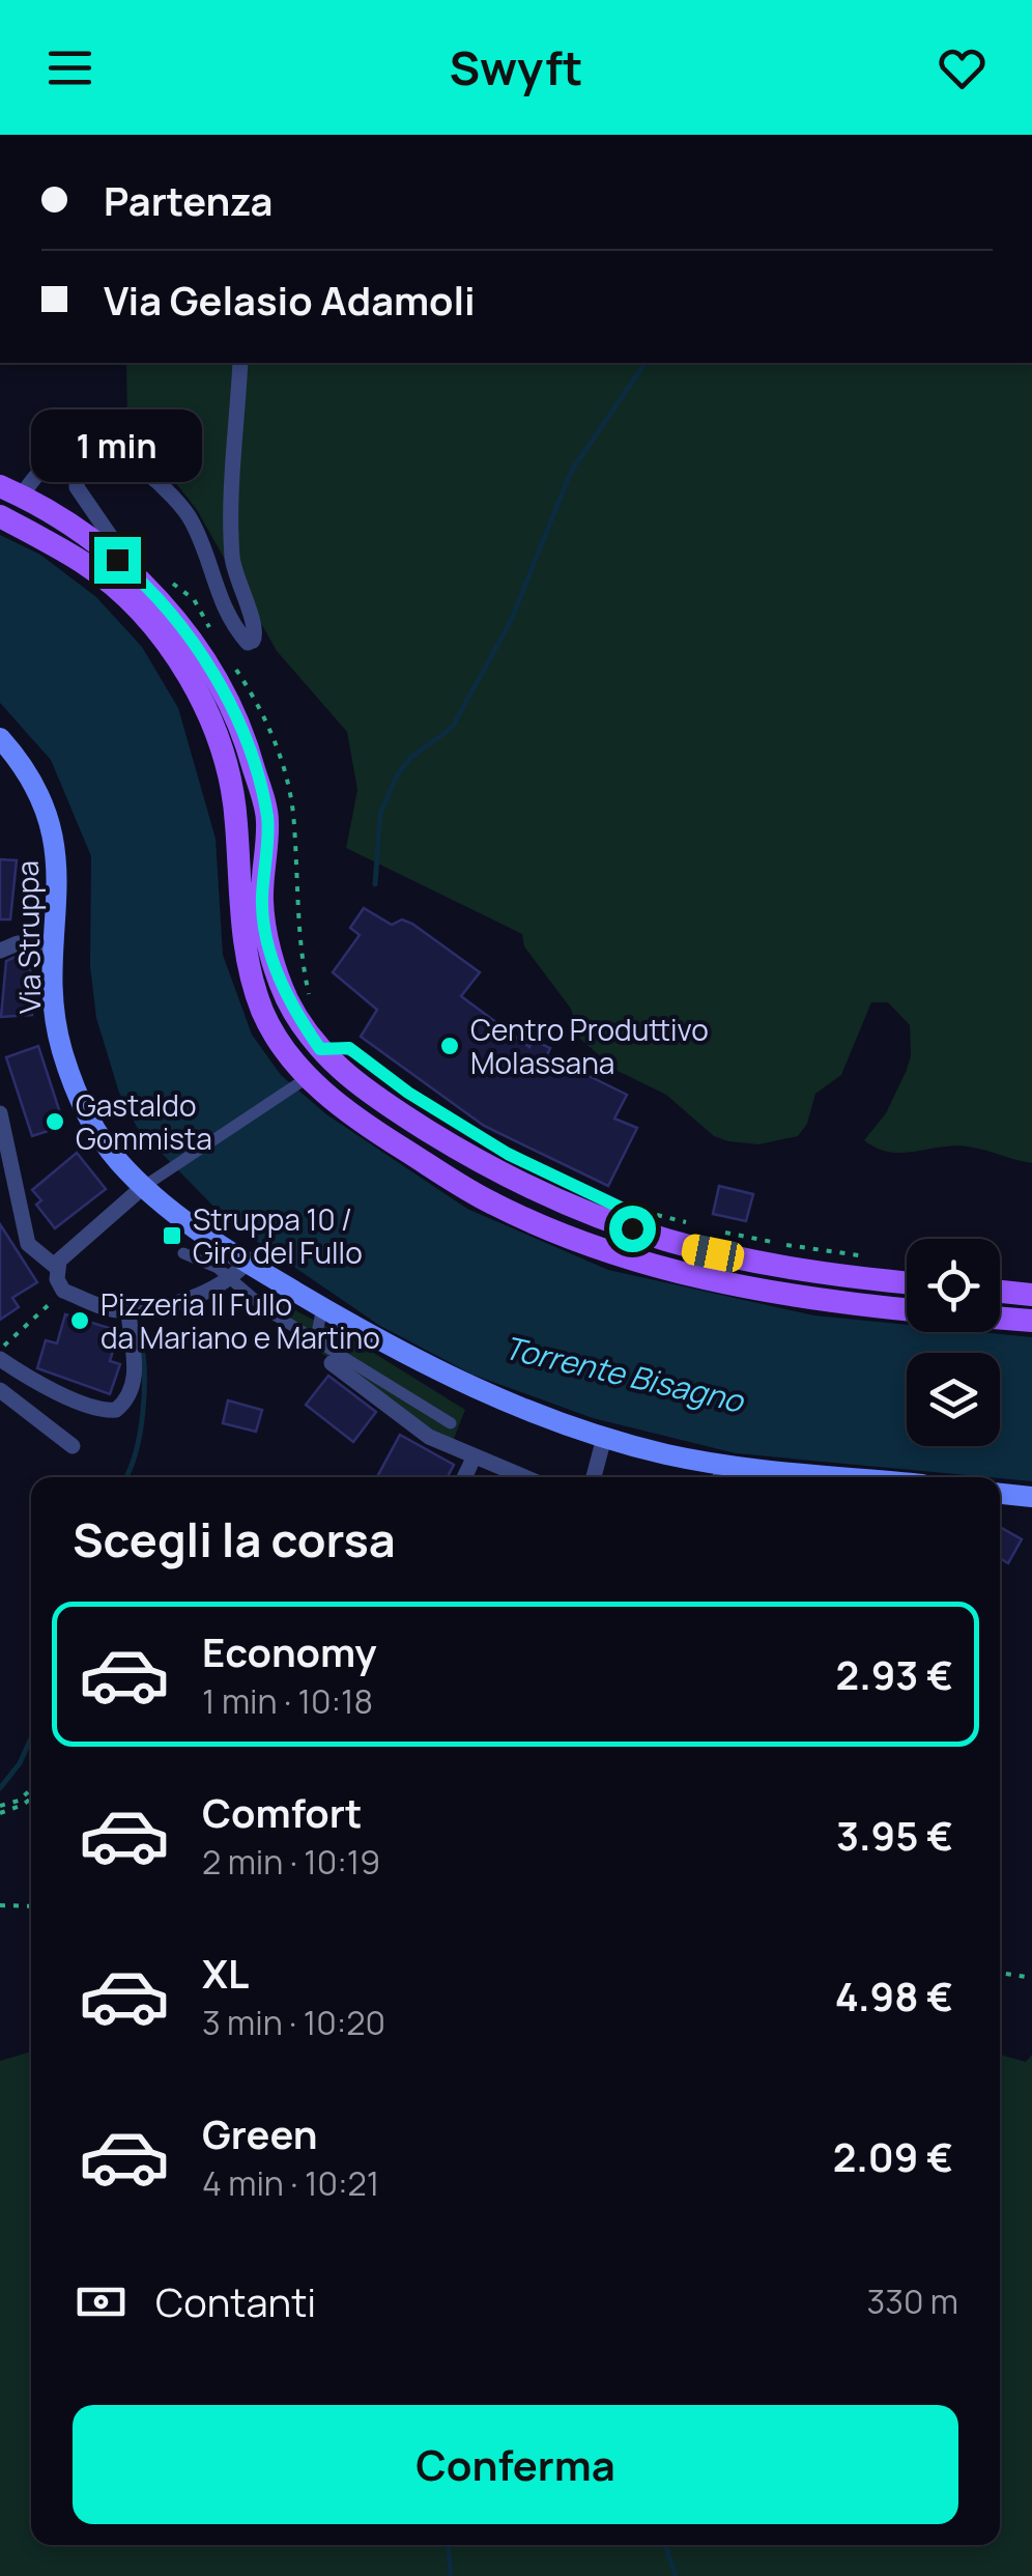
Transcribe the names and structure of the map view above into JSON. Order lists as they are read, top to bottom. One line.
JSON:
{"streets":{"main road":["Via Struppa"]},"water":["Torrente Bisagno"],"places":{"other":["Centro Produttivo Molassana","Gastaldo Gommista","Pizzeria Il Fullo da Mariano e Martino"],"transit":["Struppa 10 / Giro del Fullo"]},"page":{"header":"Swyft","banner":["Partenza","Via Gelasio Adamoli"],"bubble":"1 min","heading":"Scegli la corsa","list":[{"name":"Economy","note":"1 min · 10:18","value":"2.93 €"},{"name":"Comfort","note":"2 min · 10:19","value":"3.95 €"},{"name":"XL","note":"3 min · 10:20","value":"4.98 €"},{"name":"Green","note":"4 min · 10:21","value":"2.09 €"}],"pay":["Contanti","330 m"],"buttons":"Conferma"}}
